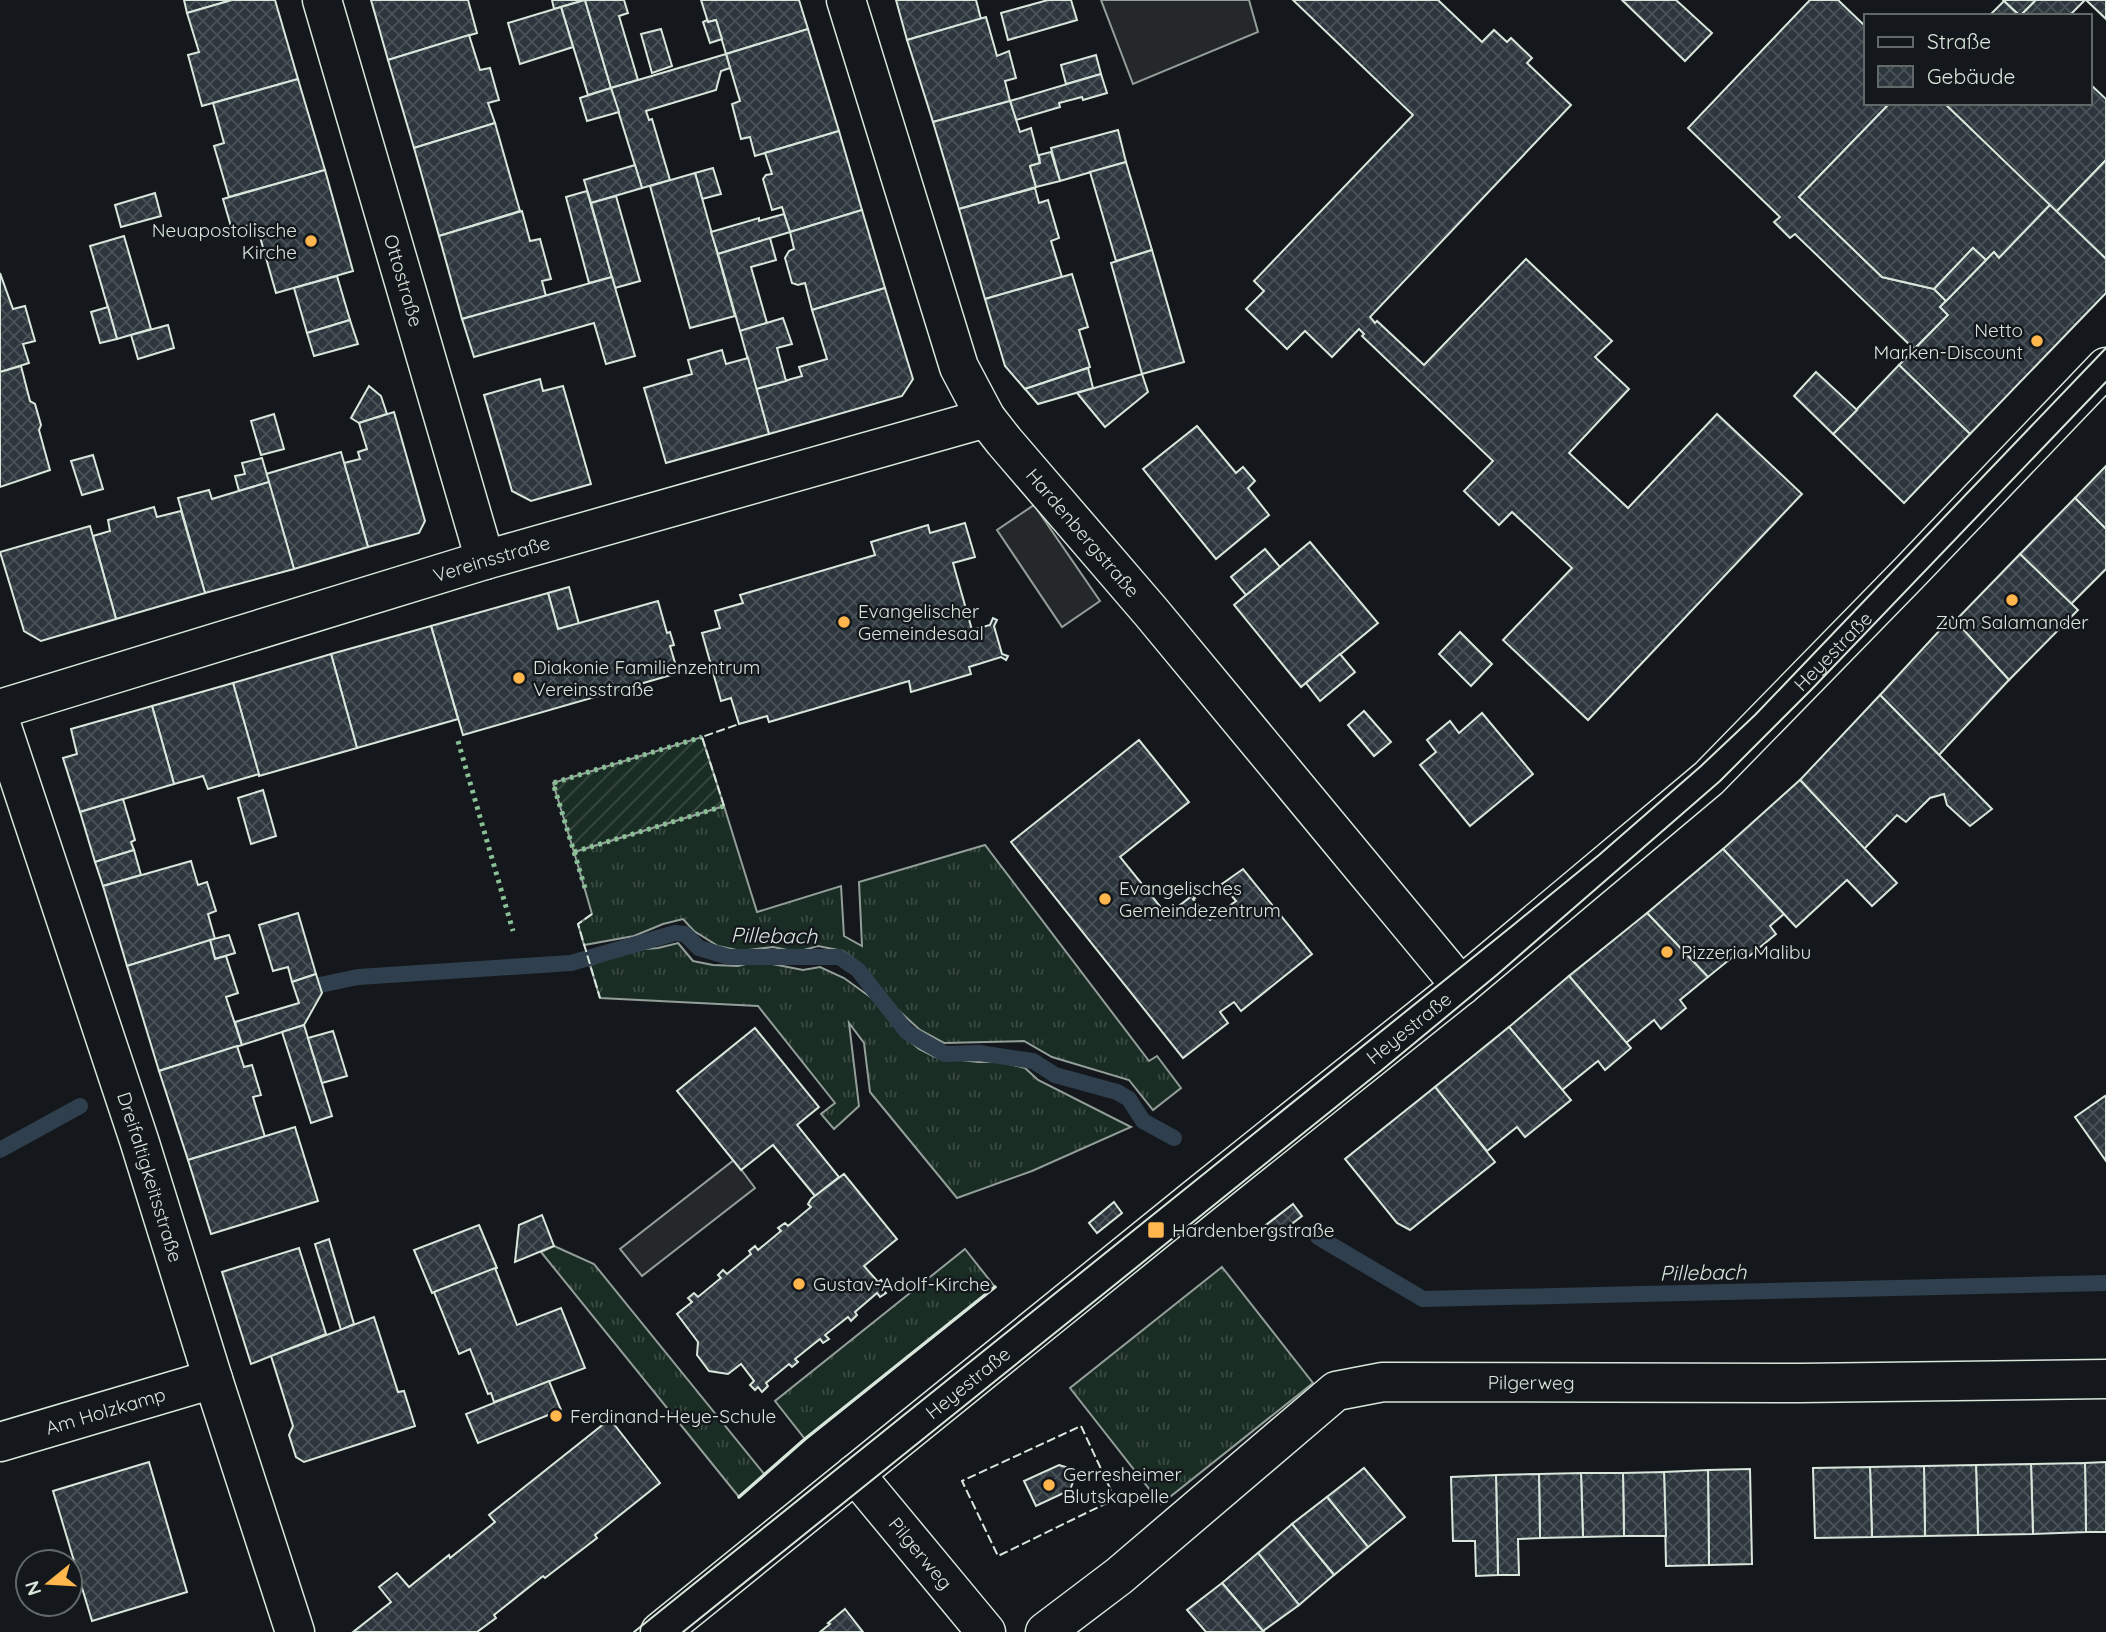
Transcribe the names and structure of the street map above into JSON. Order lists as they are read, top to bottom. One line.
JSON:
{"streets":{"street":["Ottostraße","Hardenbergstraße","Vereinsstraße","Heyestraße","Dreifaltigkeitsstraße","Pilgerweg","Am Holzkamp"]},"crossings":[["Ottostraße","Vereinsstraße"],["Hardenbergstraße","Vereinsstraße"],["Hardenbergstraße","Heyestraße"],["Heyestraße","Pilgerweg"],["Dreifaltigkeitsstraße","Am Holzkamp"]],"water":["Pillebach"],"places":{"other":["Neuapostolische Kirche","Netto Marken-Discount","Zum Salamander","Evangelischer Gemeindesaal","Diakonie Familienzentrum Vereinsstraße","Evangelisches Gemeindezentrum","Pizzeria Malibu","Gustav-Adolf-Kirche","Ferdinand-Heye-Schule","Gerresheimer Blutskapelle"],"transit":["Hardenbergstraße"]},"legend":["Straße","Gebäude"],"north":"left"}
